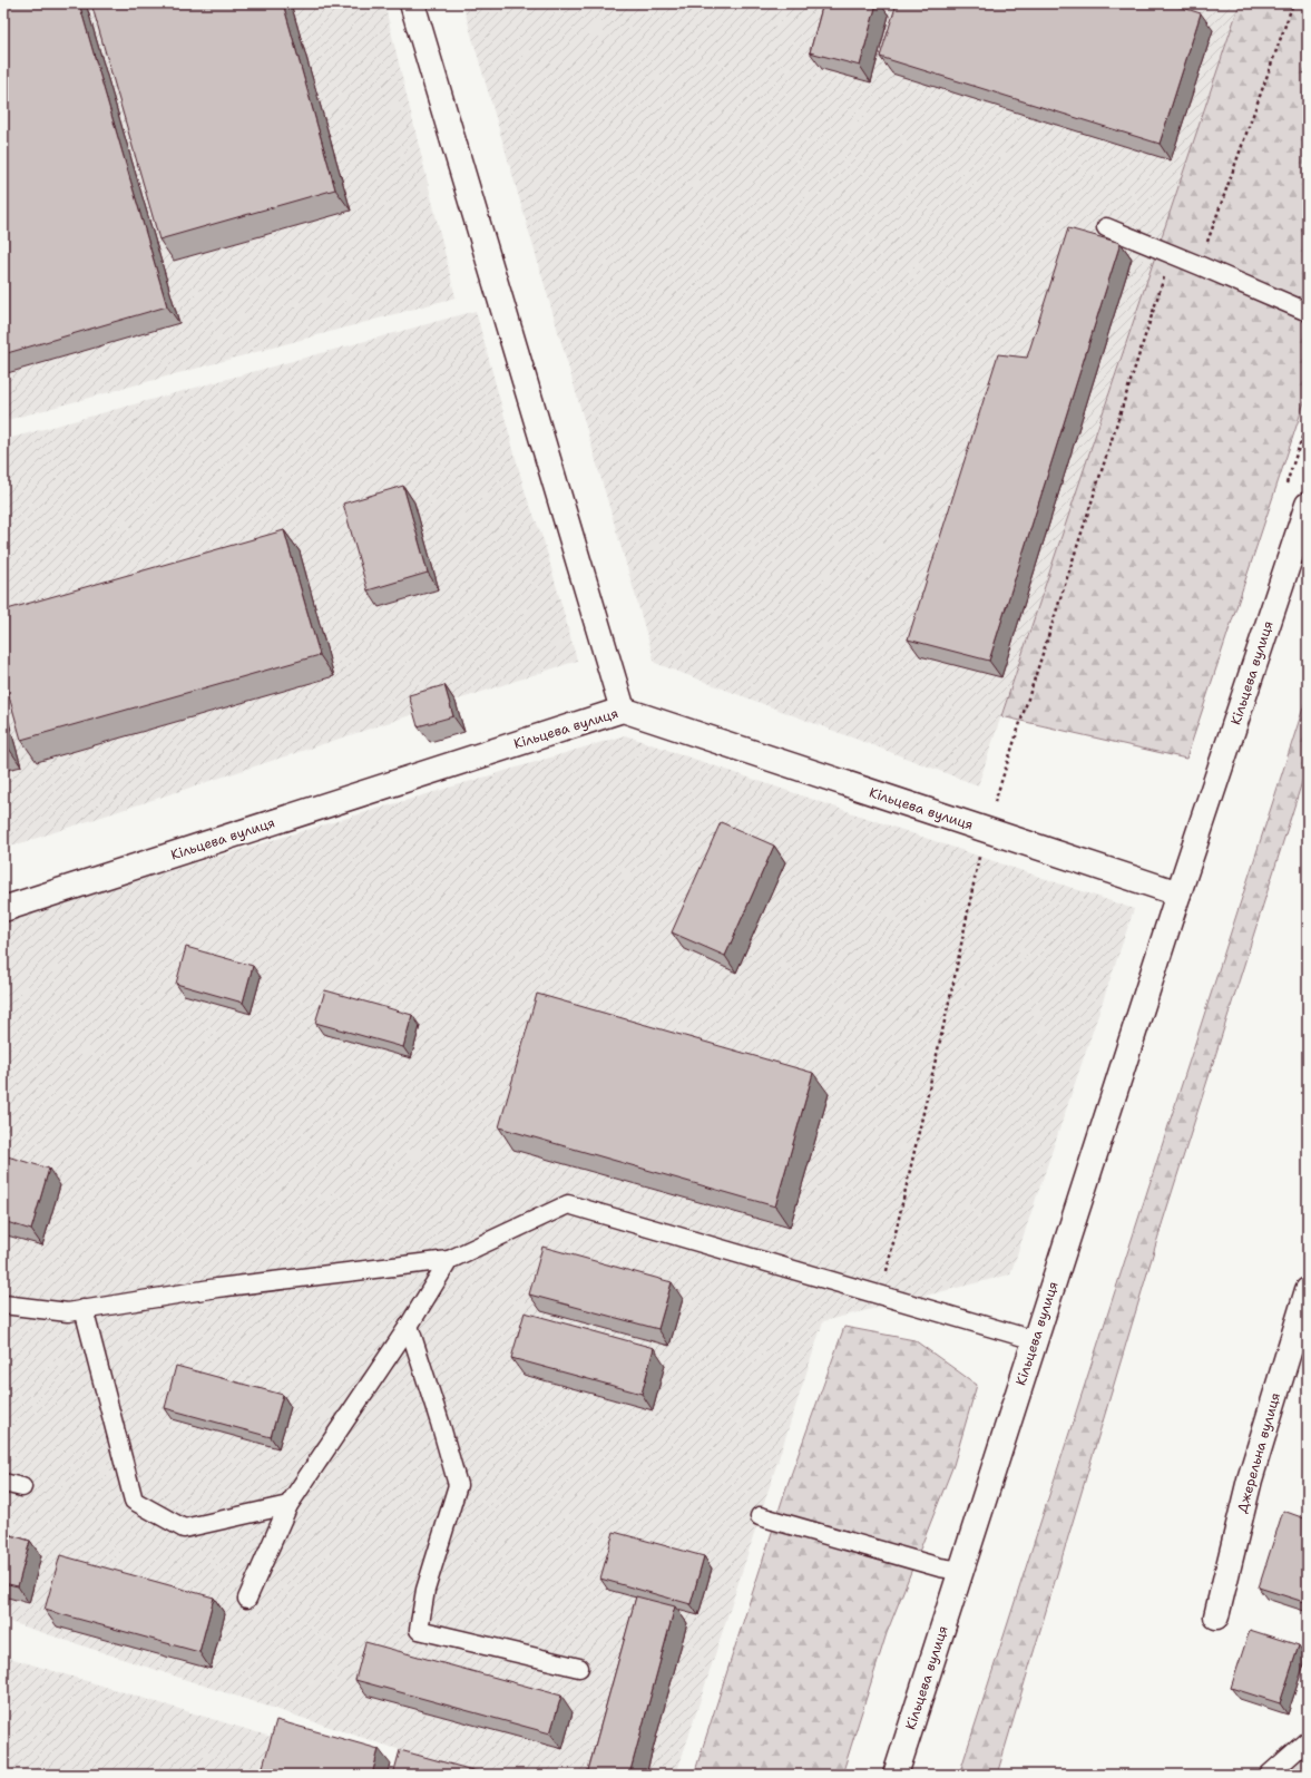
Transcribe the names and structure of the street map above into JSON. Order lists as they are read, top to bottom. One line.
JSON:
{"streets":{"street":["Кільцева вулиця","Джерельна вулиця"]}}
